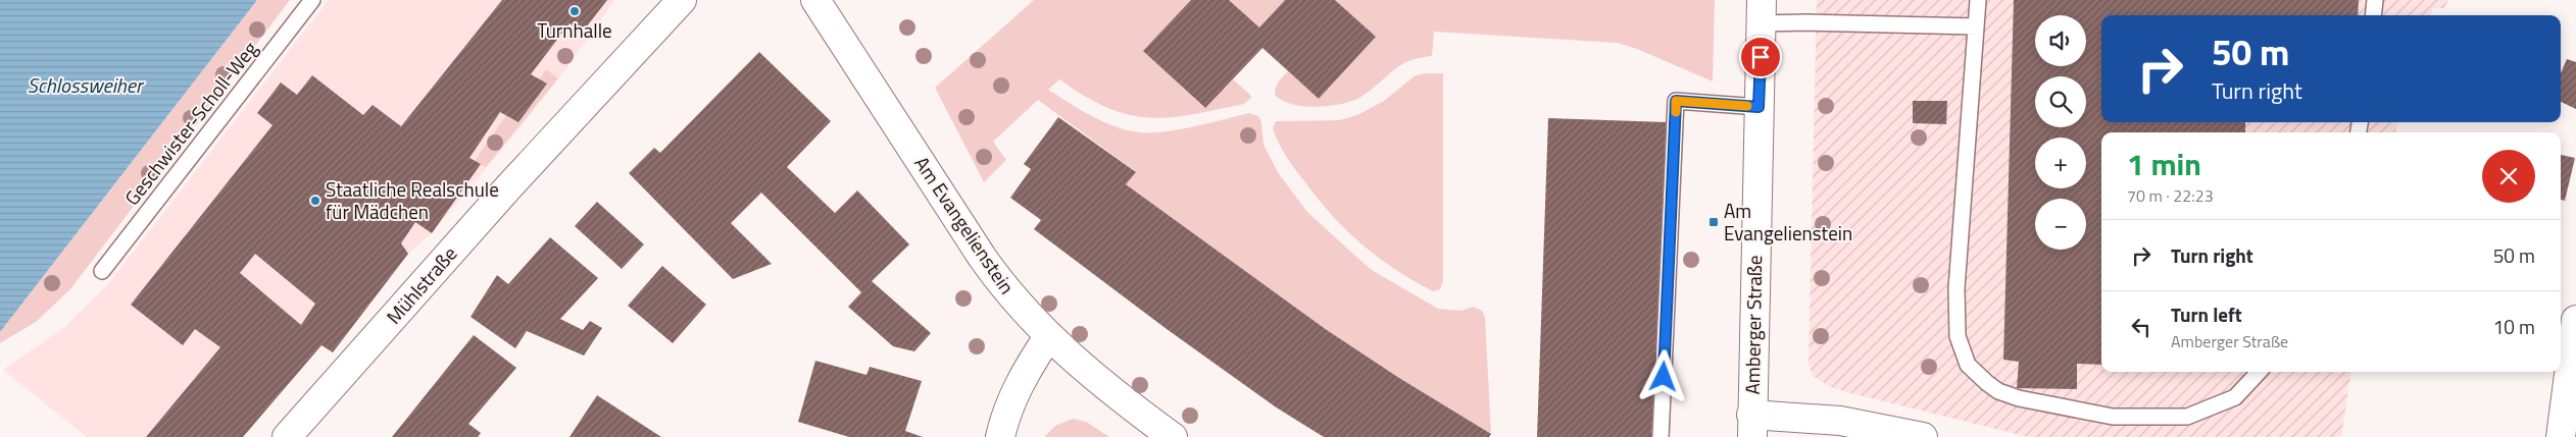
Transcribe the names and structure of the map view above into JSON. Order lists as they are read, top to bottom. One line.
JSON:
{"streets":{"street":["Am Evangelienstein","Mühlstraße","Amberger Straße"],"lane":["Geschwister-Scholl-Weg"]},"water":["Schlossweiher"],"places":{"other":["Turnhalle","Staatliche Realschule für Mädchen"],"transit":["Am Evangelienstein"]},"page":{"map_buttons":["+","−"],"turn":["50 m","Turn right"],"heading":["1 min","70 m · 22:23"],"list":[{"name":"Turn right","value":"50 m"},{"name":"Turn left","note":"Amberger Straße","value":"10 m"}]}}
